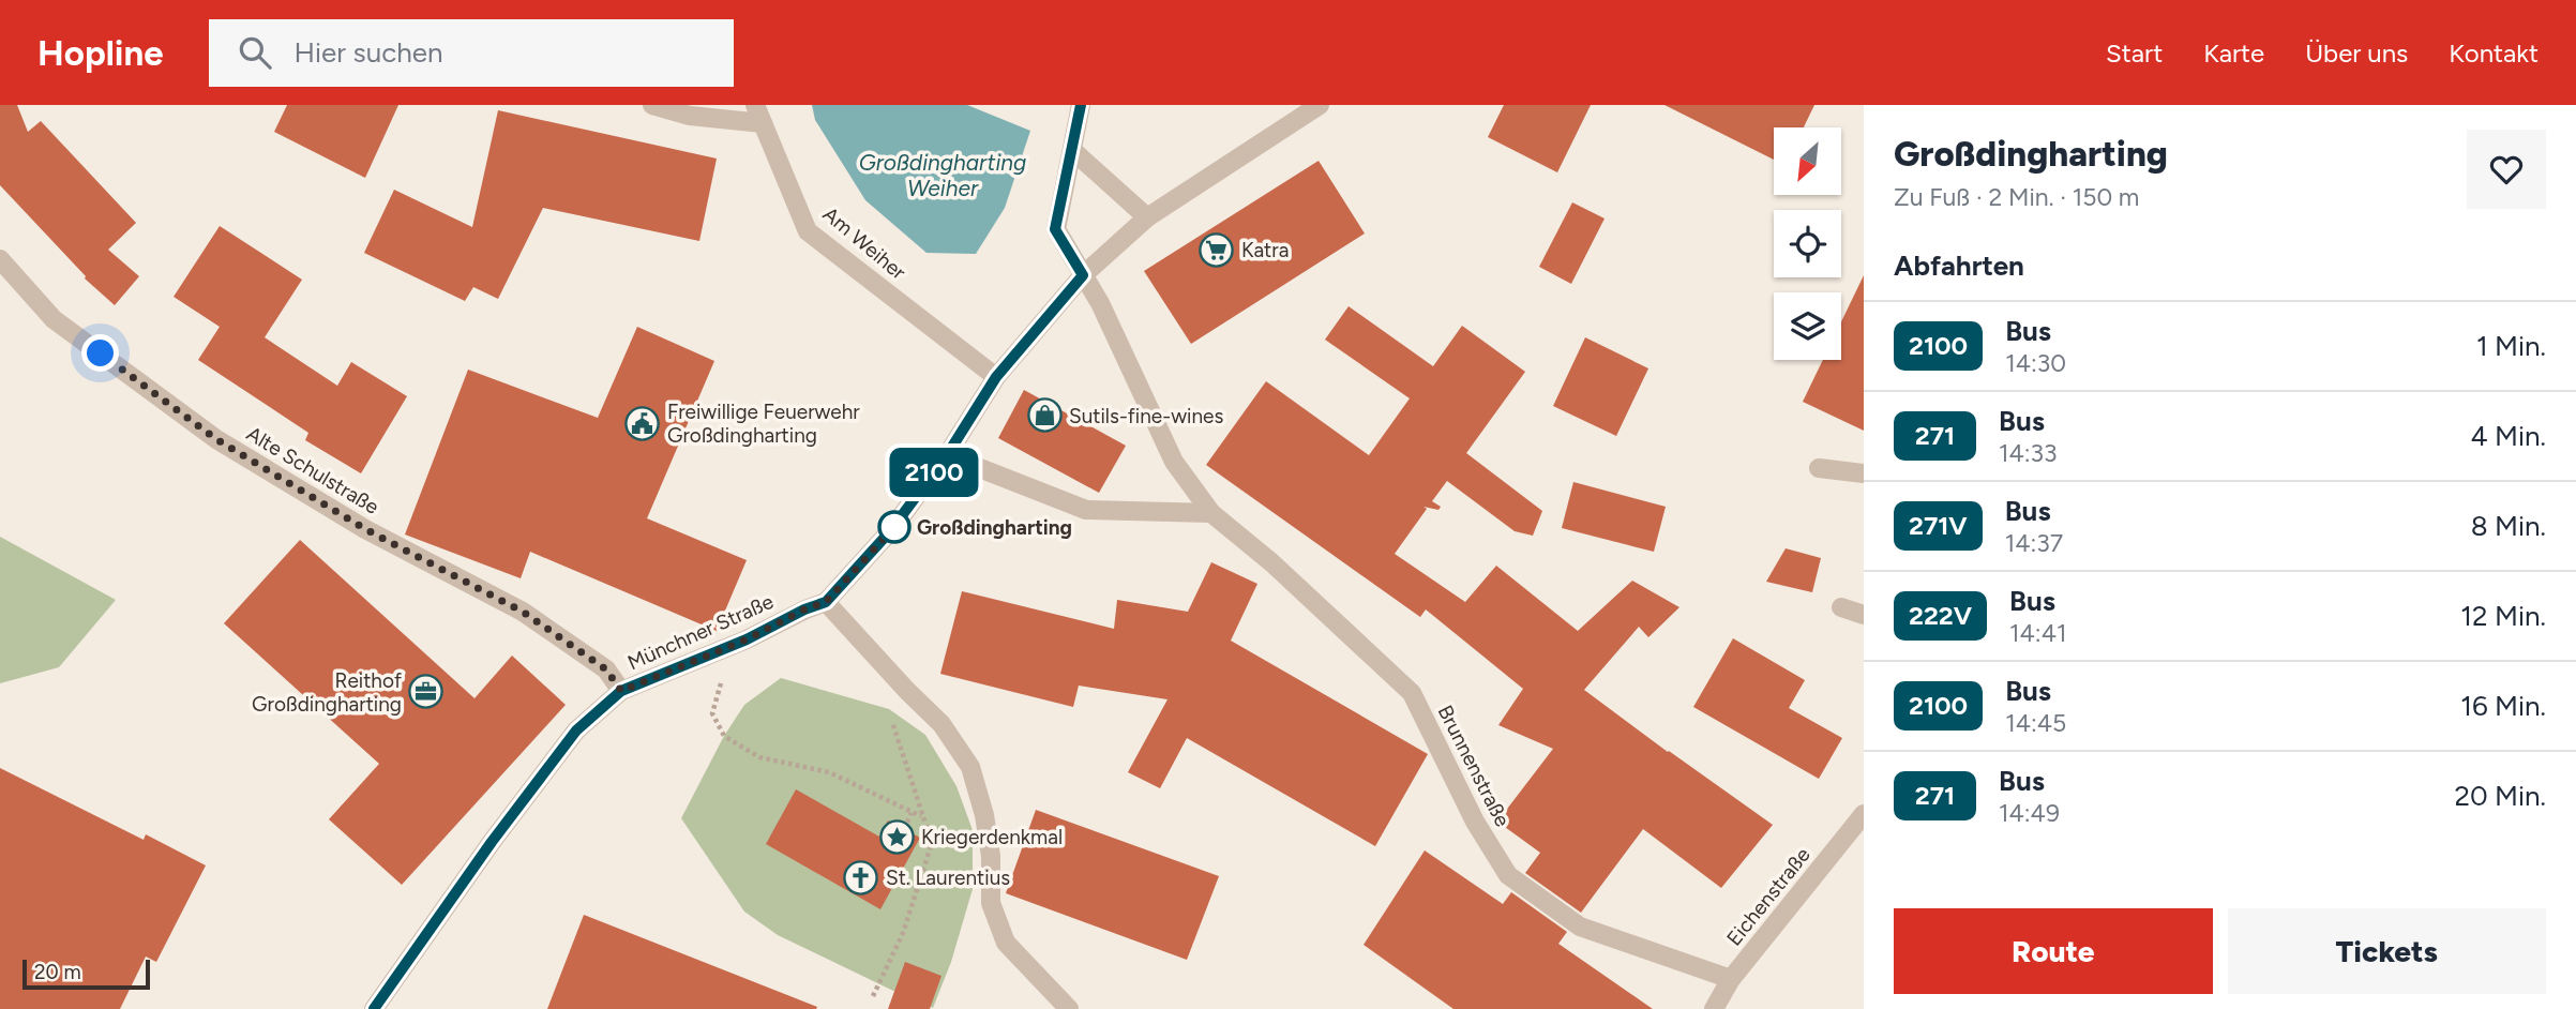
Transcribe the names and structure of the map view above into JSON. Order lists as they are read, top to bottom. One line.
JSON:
{"streets":{"street":["Am Weiher","Alte Schulstraße","Münchner Straße","Brunnenstraße","Eichenstraße"]},"crossings":[["Am Weiher","Münchner Straße"],["Alte Schulstraße","Münchner Straße"],["Münchner Straße","Brunnenstraße"],["Brunnenstraße","Eichenstraße"]],"water":["Großdingharting Weiher"],"places":{"supermarket":["Katra"],"shop":["Sutils-fine-wines"],"public building":["Freiwillige Feuerwehr Großdingharting"],"other":["Großdingharting"],"office":["Reithof Großdingharting"],"place":["Kriegerdenkmal"],"church":["St. Laurentius"]},"lines":["bus line 2100"],"scale_bar":"20 m","north":"bottom left","page":{"header":"Hopline","search":"Hier suchen","nav":["Start","Karte","Über uns","Kontakt"],"on_map":"2100","heading":[["Großdingharting","Zu Fuß · 2 Min. · 150 m"],"Abfahrten"],"list":[{"mark":"2100","name":"Bus","note":"14:30","value":"1 Min."},{"mark":"271","name":"Bus","note":"14:33","value":"4 Min."},{"mark":"271V","name":"Bus","note":"14:37","value":"8 Min."},{"mark":"222V","name":"Bus","note":"14:41","value":"12 Min."},{"mark":"2100","name":"Bus","note":"14:45","value":"16 Min."},{"mark":"271","name":"Bus","note":"14:49","value":"20 Min."}],"buttons":["Route","Tickets"],"scale":"20 m"}}
